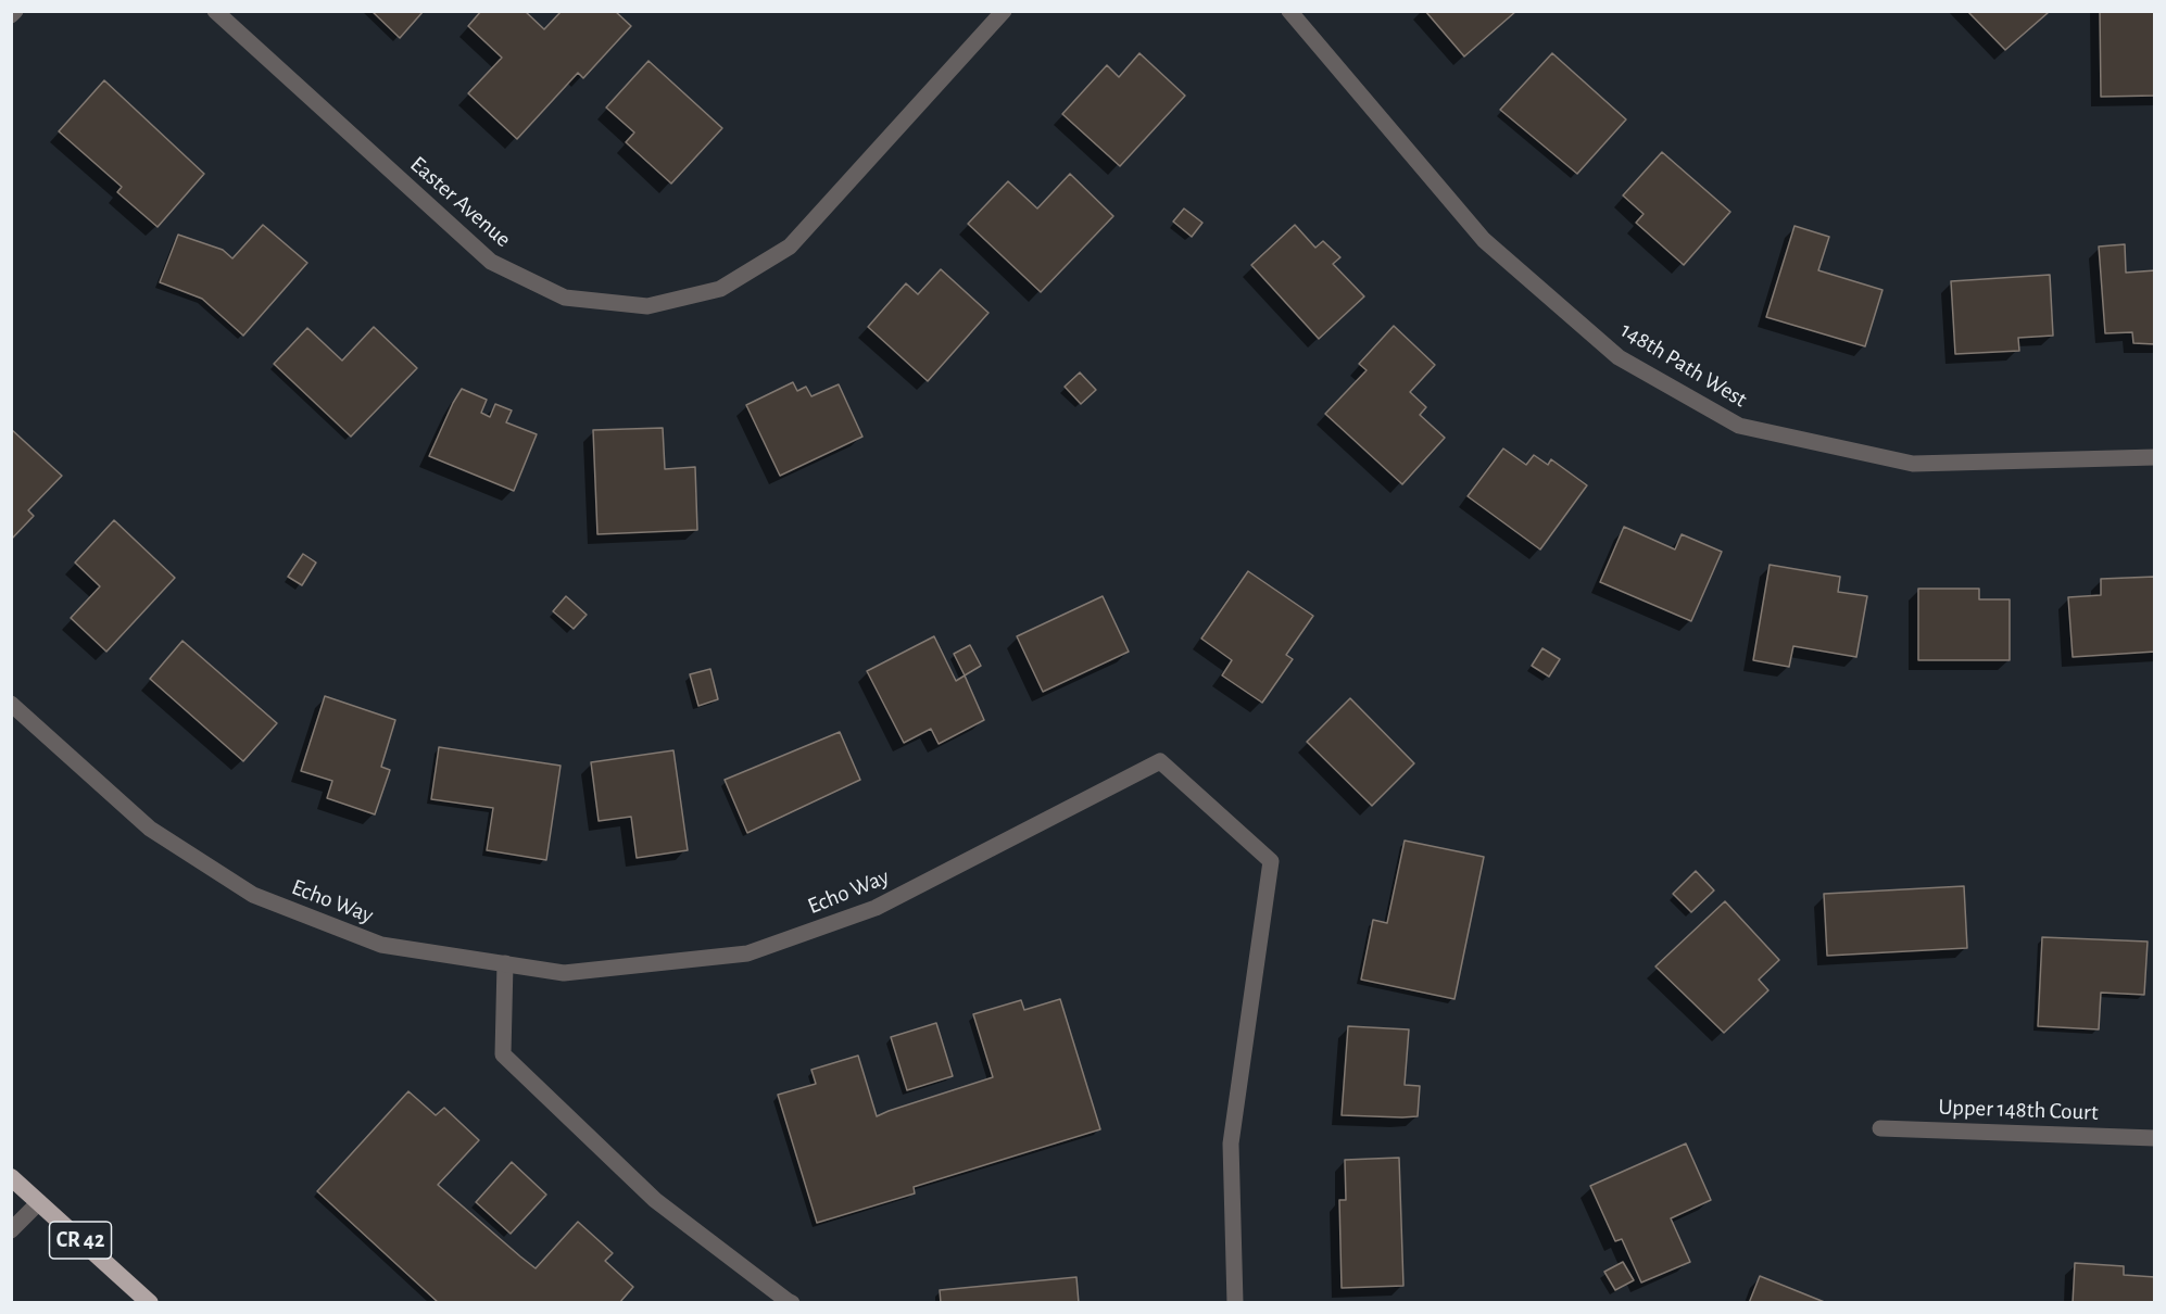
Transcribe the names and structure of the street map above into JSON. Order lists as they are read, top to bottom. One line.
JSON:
{"streets":{"highway":["CR 42"],"street":["Easter Avenue","148th Path West","Echo Way","Upper 148th Court"]}}
